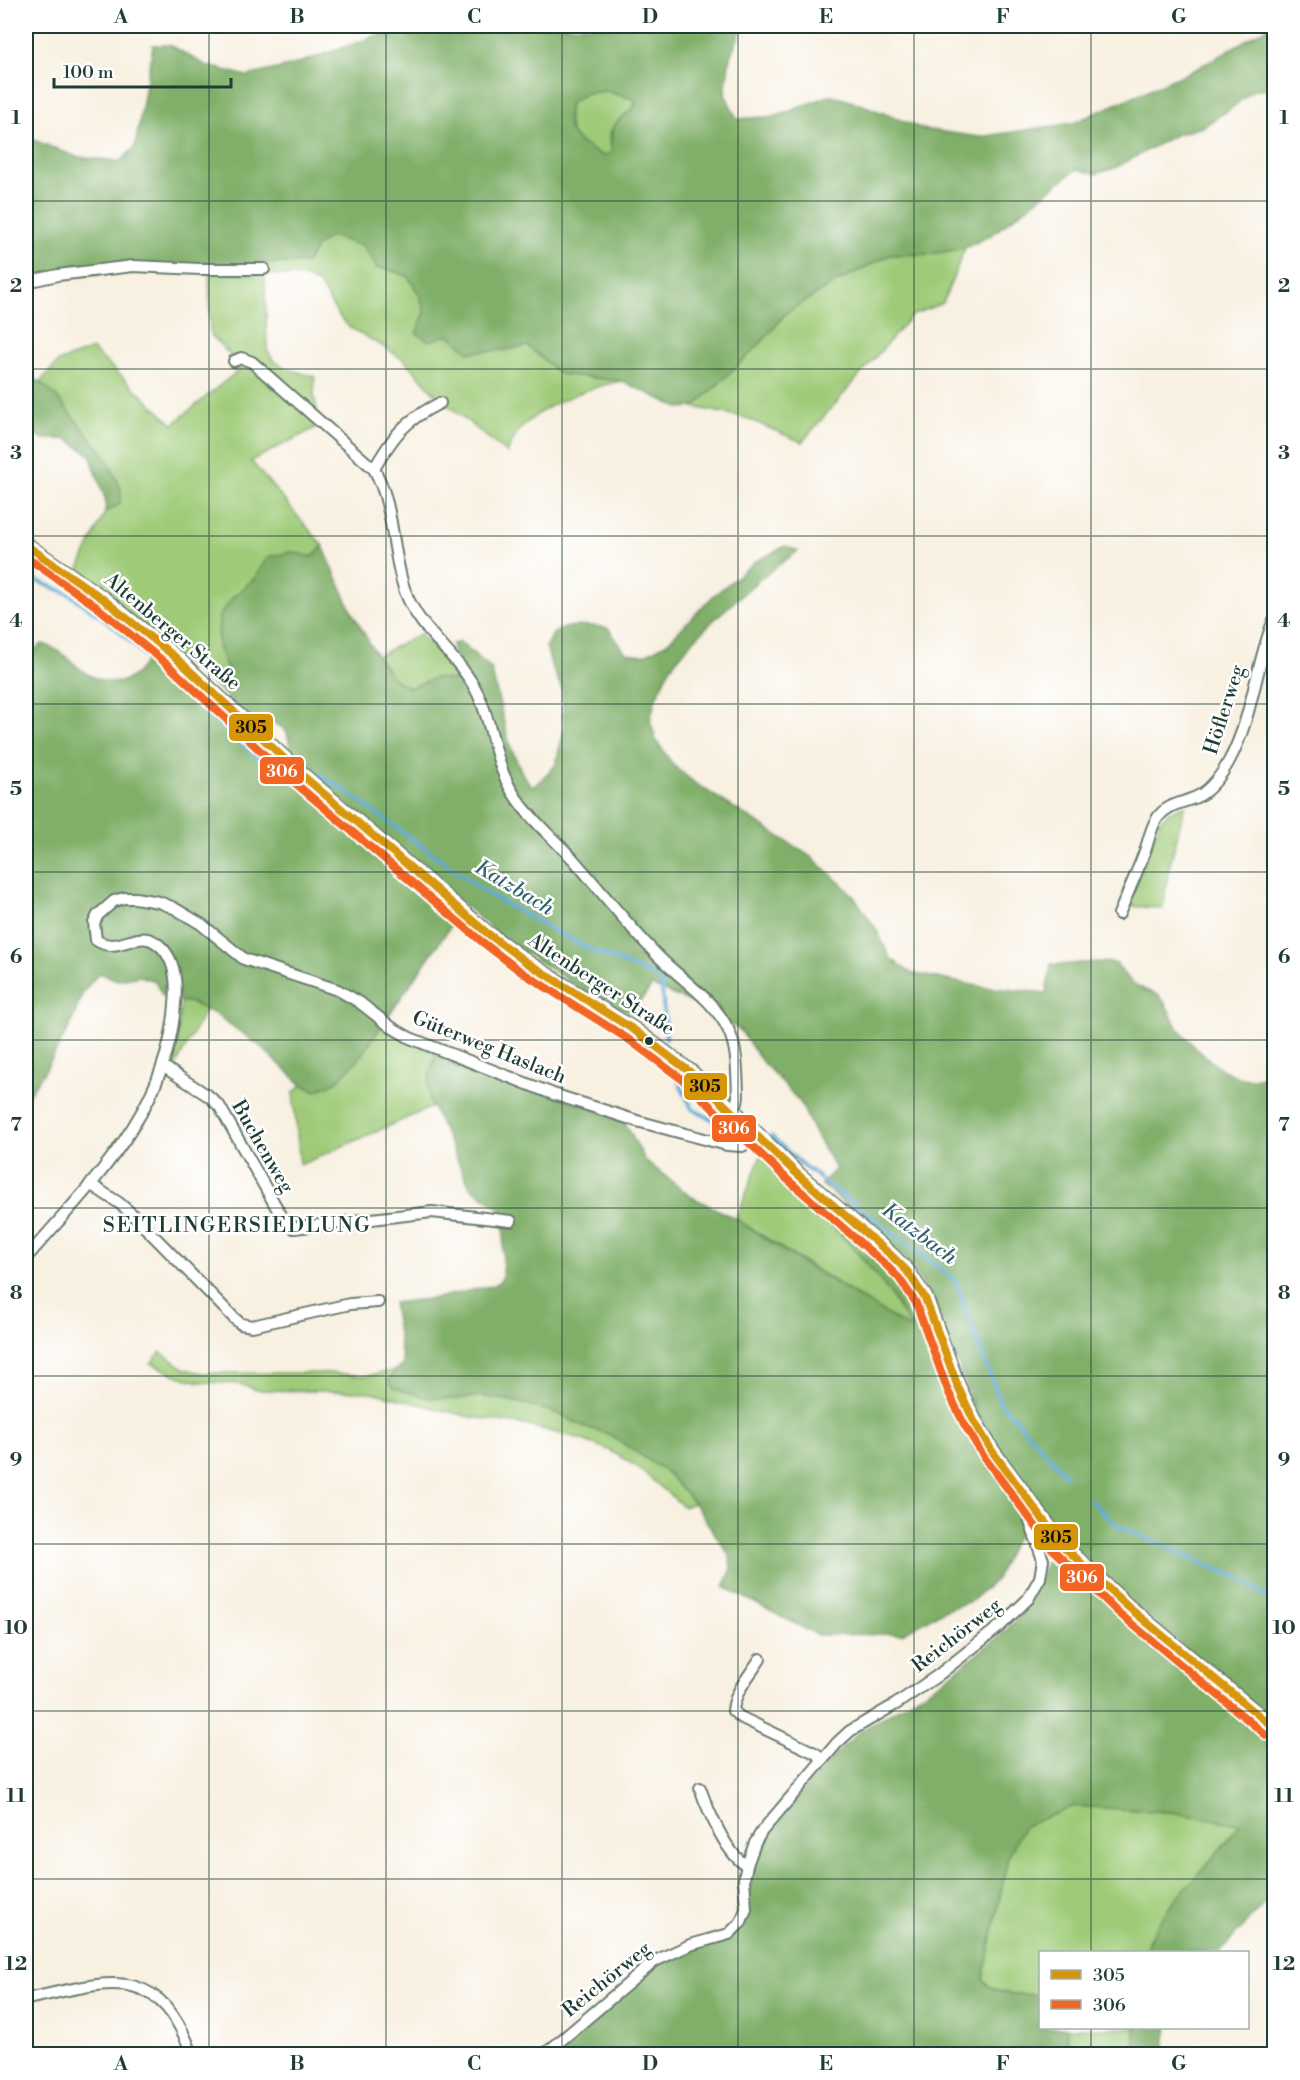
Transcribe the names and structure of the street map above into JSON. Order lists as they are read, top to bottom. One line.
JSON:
{"streets":{"street":["Altenberger Straße","Höflerweg","Güterweg Haslach","Buchenweg","Reichörweg"]},"crossings":[["Altenberger Straße","Güterweg Haslach"],["Altenberger Straße","Reichörweg"],["Güterweg Haslach","Buchenweg"]],"districts":["SEITLINGERSIEDLUNG"],"water":["Katzbach"],"lines":["transit line 305","transit line 306"],"legend":["305","306"],"scale_bar":"100 m","grid":{"columns":["A","B","C","D","E","F","G"],"rows":["1","2","3","4","5","6","7","8","9","10","11","12"]}}
